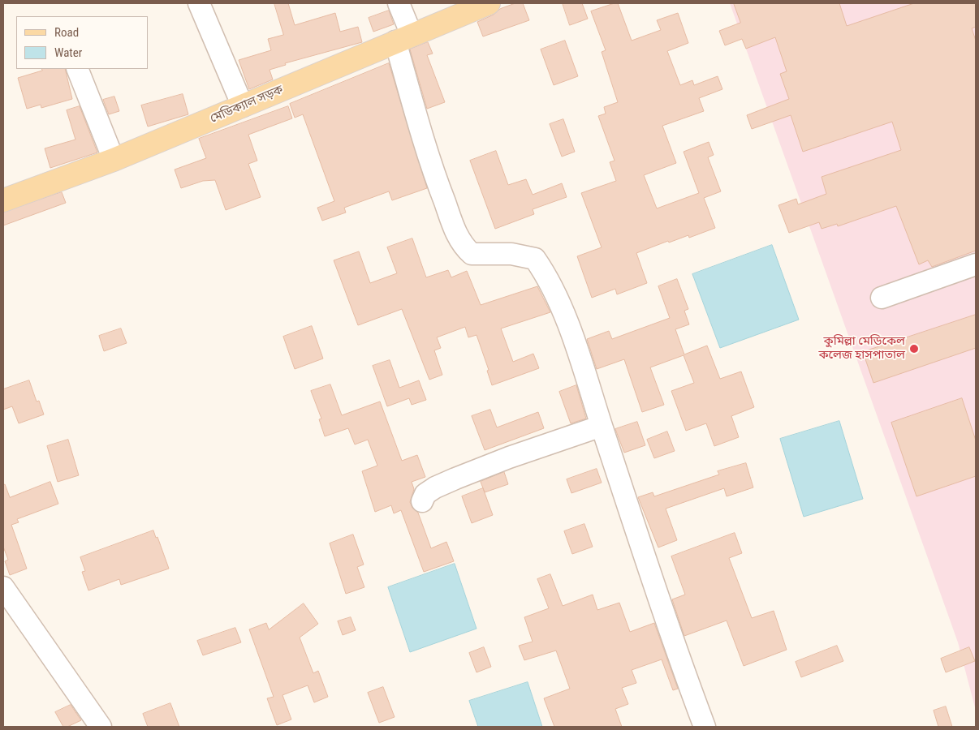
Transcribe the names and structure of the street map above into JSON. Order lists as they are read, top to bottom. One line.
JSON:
{"streets":{"main road":["মেডিক্যাল সড়ক"]},"places":["কুমিল্লা মেডিকেল কলেজ হাসপাতাল"],"legend":["Road","Water"]}
